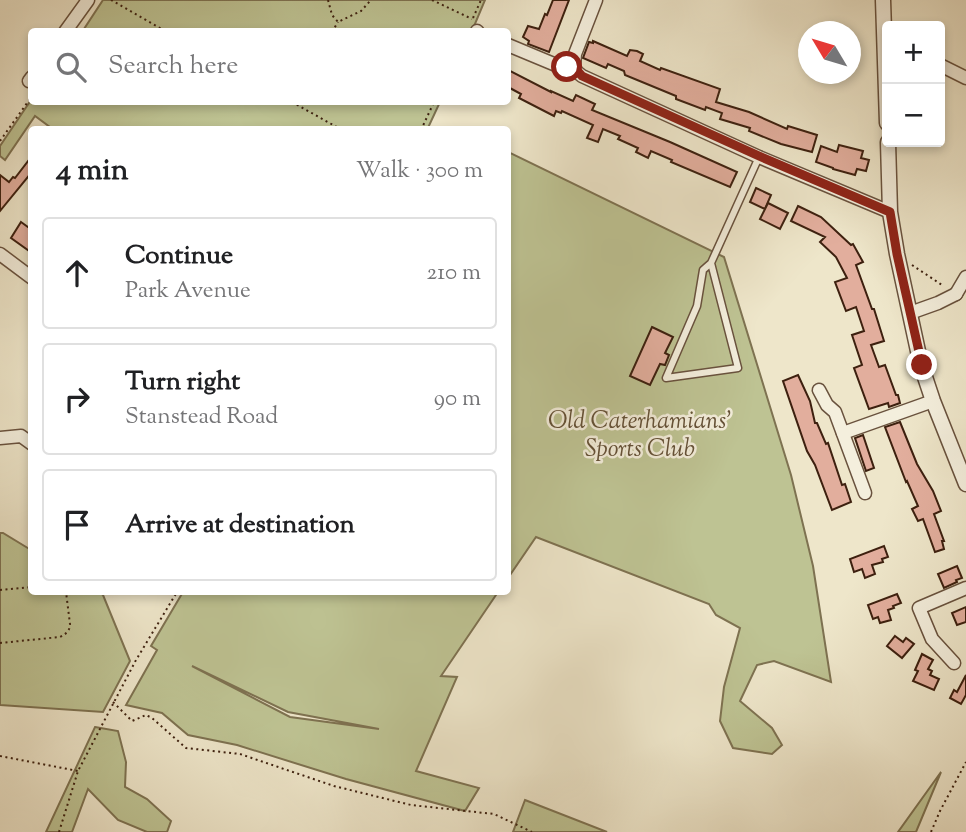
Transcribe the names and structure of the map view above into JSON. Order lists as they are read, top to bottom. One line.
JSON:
{"parks":["Old Caterhamians' Sports Club"],"north":"top left","page":{"map_buttons":["+","−"],"search":"Search here","heading":["4 min","Walk · 300 m"],"list":[["Continue","Park Avenue","210 m"],["Turn right","Stanstead Road","90 m"],"Arrive at destination"]}}
